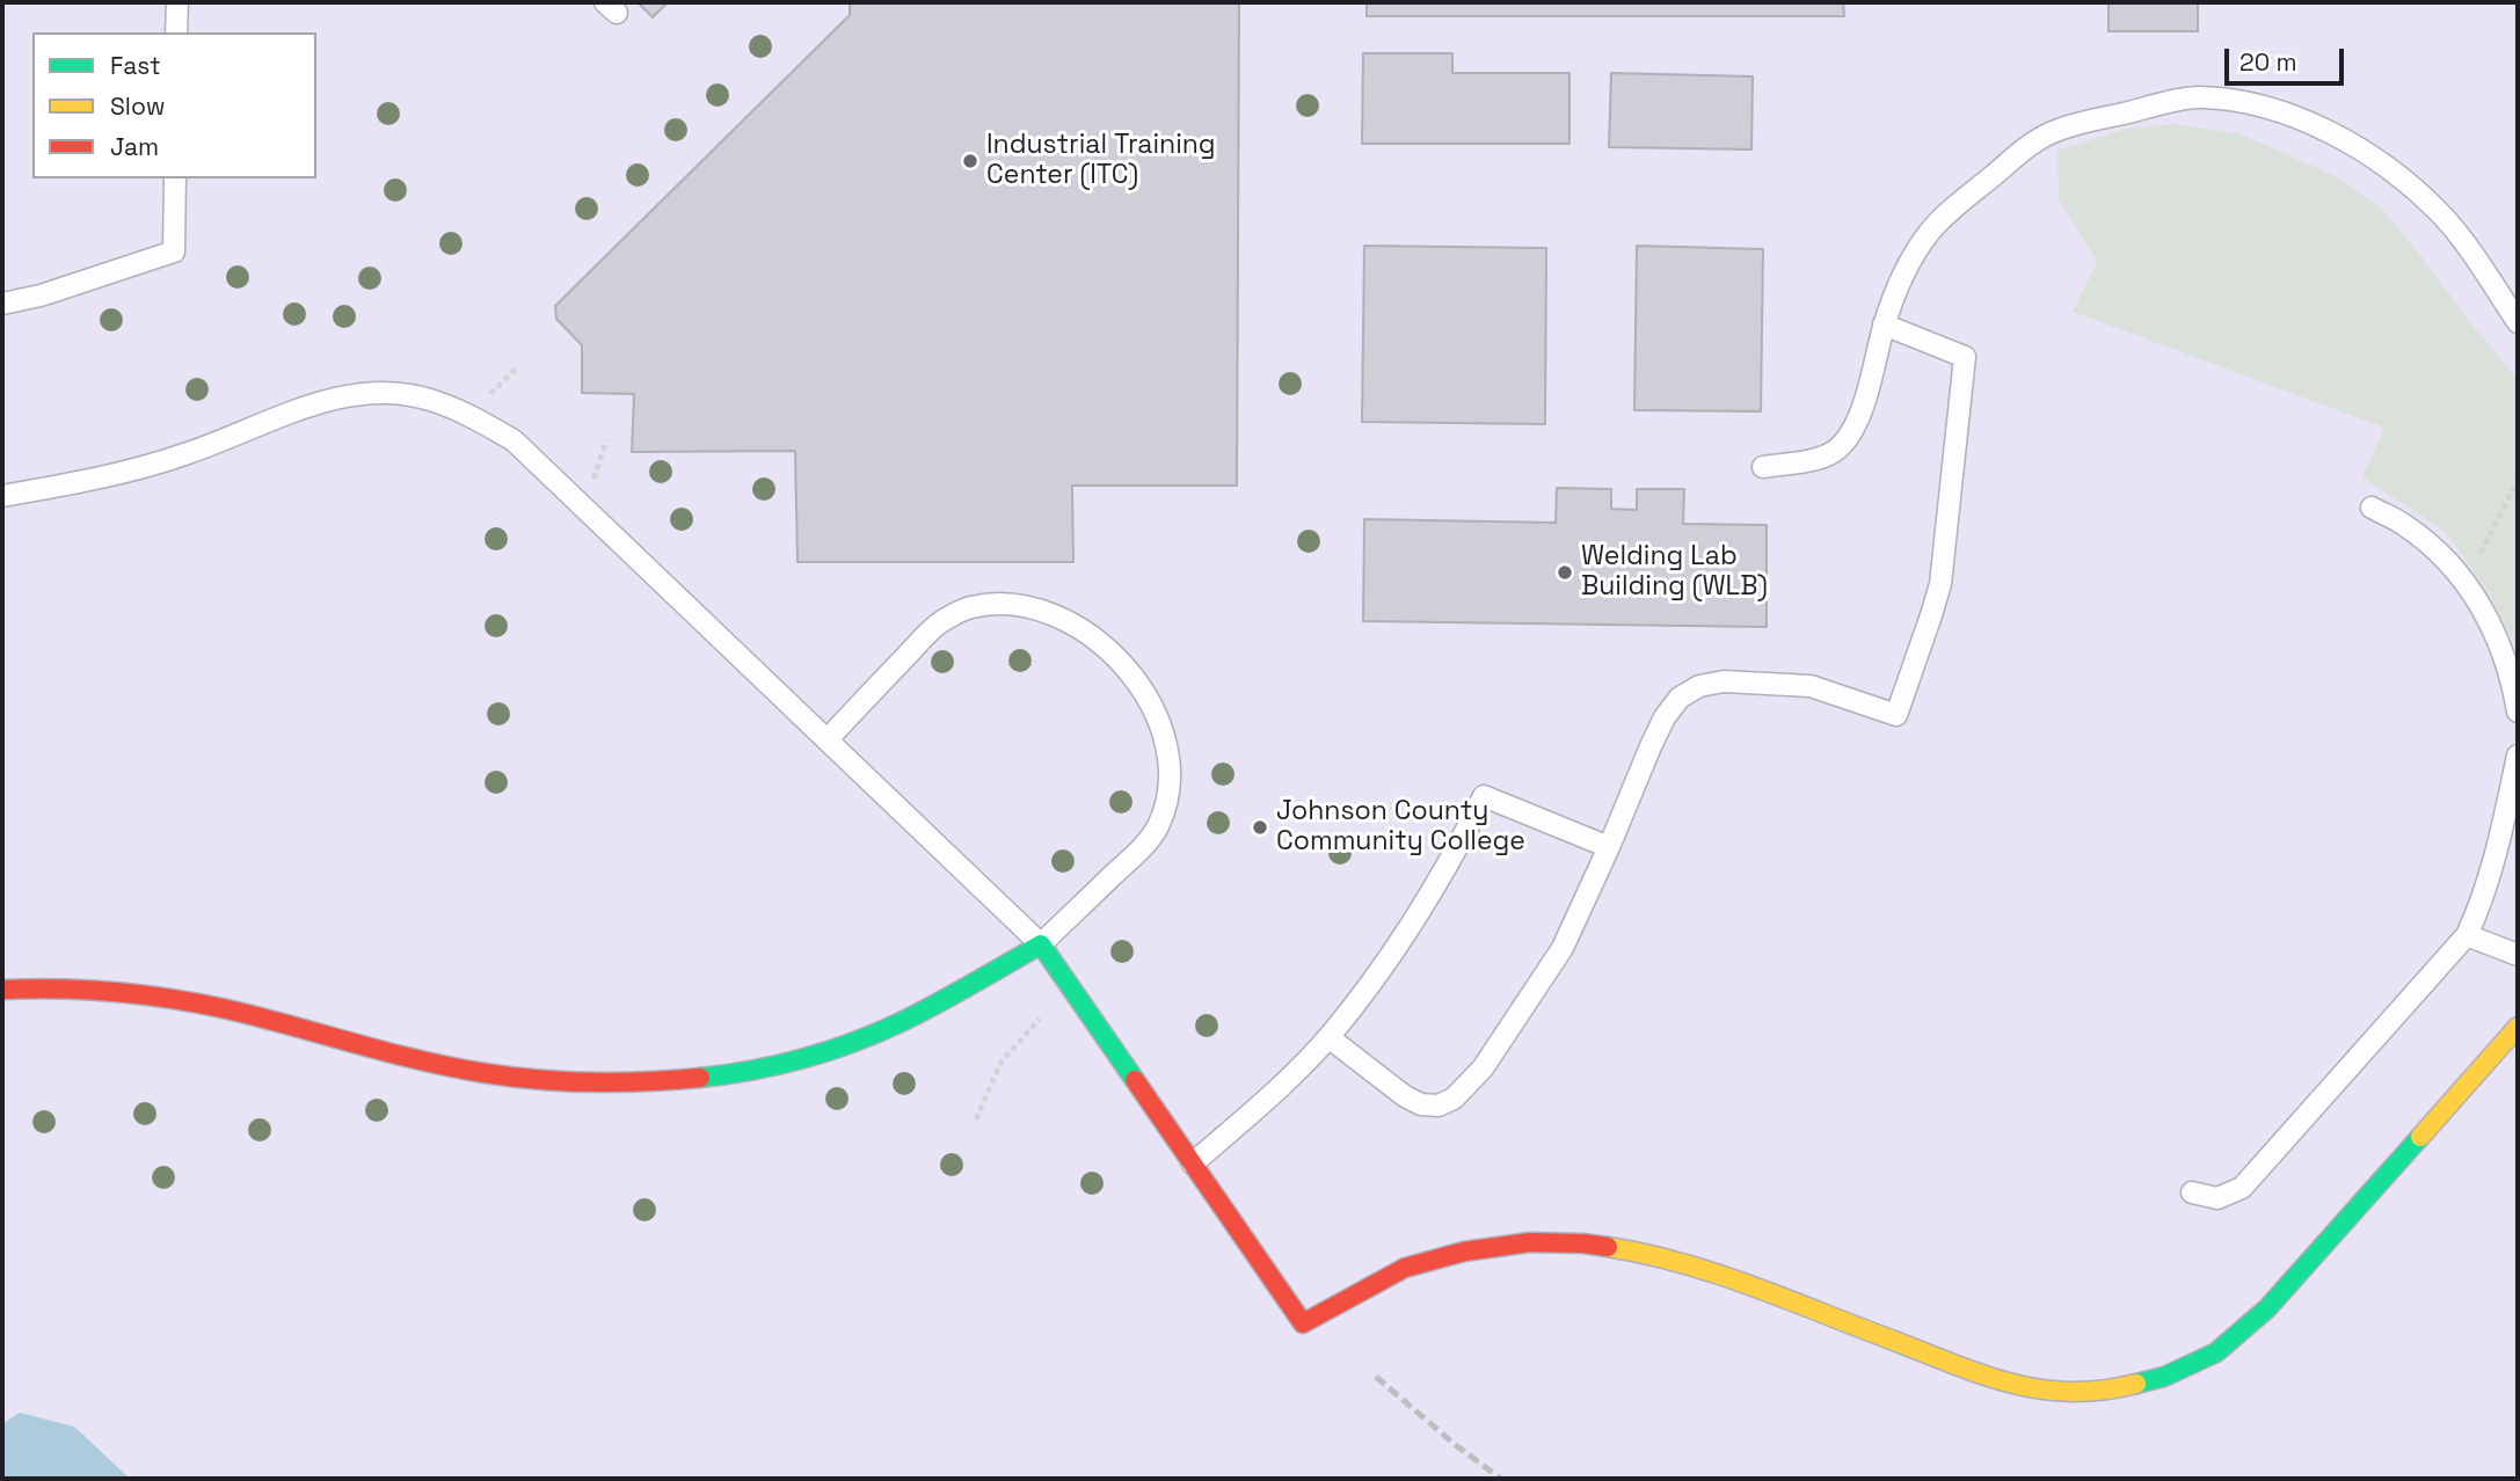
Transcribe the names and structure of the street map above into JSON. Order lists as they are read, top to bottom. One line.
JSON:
{"places":["Industrial Training Center (ITC)","Welding Lab Building (WLB)","Johnson County Community College"],"legend":["Fast","Slow","Jam"],"scale_bar":"20 m"}
